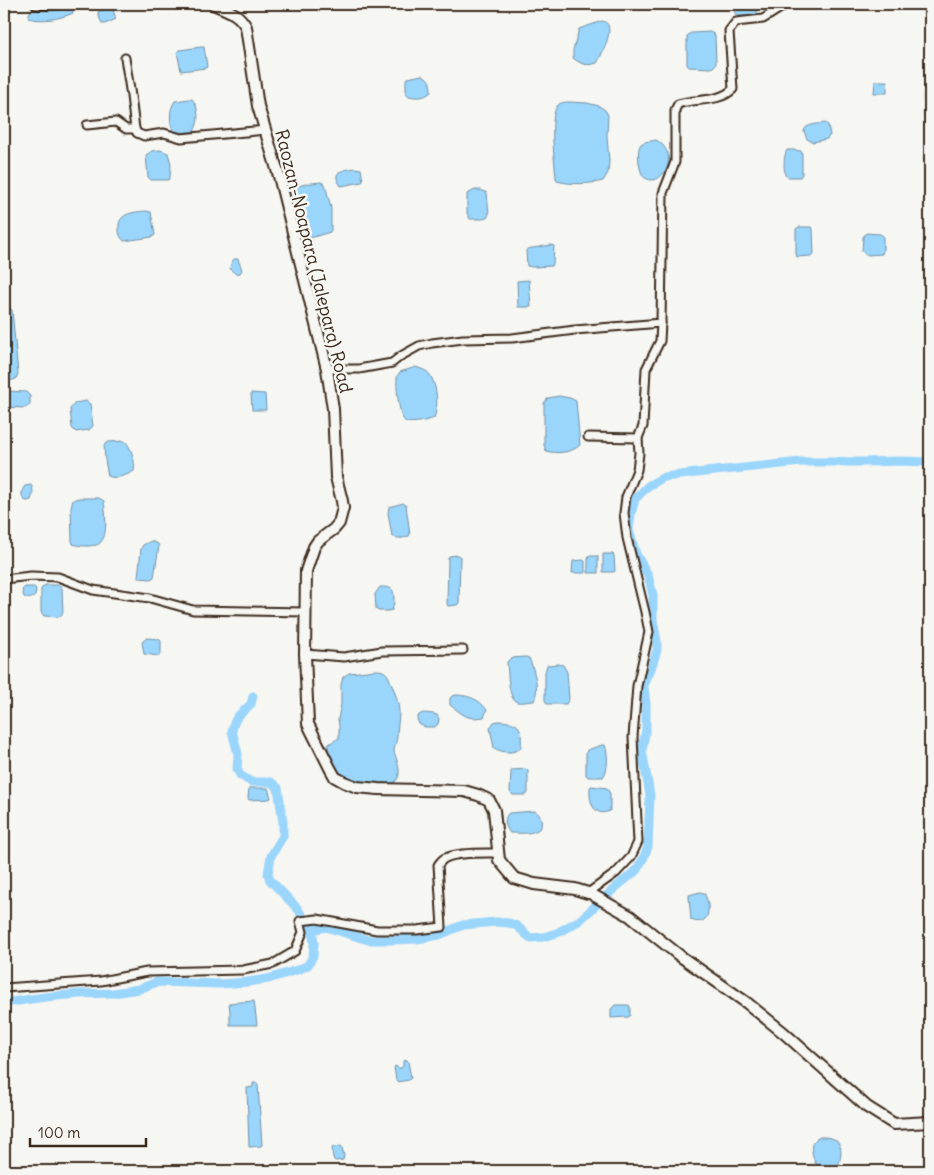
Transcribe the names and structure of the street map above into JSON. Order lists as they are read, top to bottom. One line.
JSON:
{"streets":{"main road":["Raozan-Noapara (Jalepara) Road"]},"scale_bar":"100 m"}
